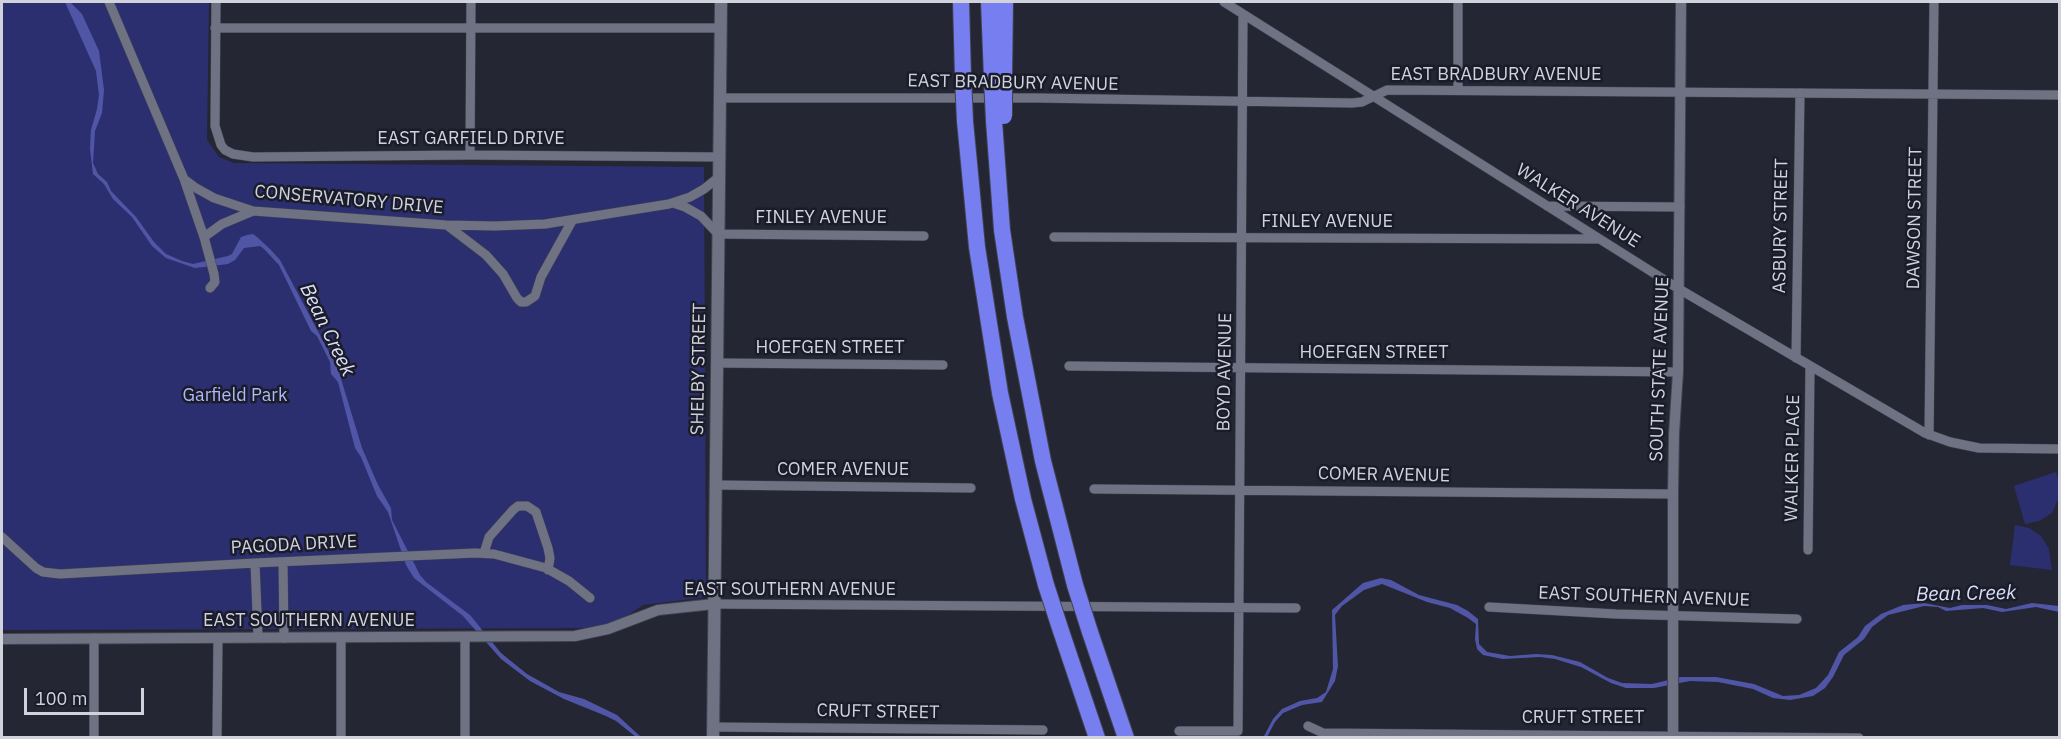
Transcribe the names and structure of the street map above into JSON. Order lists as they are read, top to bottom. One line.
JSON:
{"streets":{"main road":["SHELBY STREET"],"street":["EAST BRADBURY AVENUE","EAST GARFIELD DRIVE","CONSERVATORY DRIVE","WALKER AVENUE","FINLEY AVENUE","DAWSON STREET","ASBURY STREET","HOEFGEN STREET","SOUTH STATE AVENUE","BOYD AVENUE","WALKER PLACE","COMER AVENUE","PAGODA DRIVE","EAST SOUTHERN AVENUE","CRUFT STREET"]},"crossings":[["EAST BRADBURY AVENUE","WALKER AVENUE"],["EAST BRADBURY AVENUE","DAWSON STREET"],["EAST BRADBURY AVENUE","ASBURY STREET"],["EAST BRADBURY AVENUE","SHELBY STREET"],["EAST BRADBURY AVENUE","SOUTH STATE AVENUE"],["EAST BRADBURY AVENUE","BOYD AVENUE"],["EAST GARFIELD DRIVE","SHELBY STREET"],["CONSERVATORY DRIVE","SHELBY STREET"],["WALKER AVENUE","FINLEY AVENUE"],["WALKER AVENUE","DAWSON STREET"],["WALKER AVENUE","ASBURY STREET"],["WALKER AVENUE","SOUTH STATE AVENUE"],["WALKER AVENUE","BOYD AVENUE"],["WALKER AVENUE","WALKER PLACE"],["FINLEY AVENUE","SHELBY STREET"],["FINLEY AVENUE","BOYD AVENUE"],["HOEFGEN STREET","SHELBY STREET"],["HOEFGEN STREET","SOUTH STATE AVENUE"],["HOEFGEN STREET","BOYD AVENUE"],["SHELBY STREET","COMER AVENUE"],["SHELBY STREET","EAST SOUTHERN AVENUE"],["SHELBY STREET","CRUFT STREET"],["SOUTH STATE AVENUE","COMER AVENUE"],["SOUTH STATE AVENUE","EAST SOUTHERN AVENUE"],["SOUTH STATE AVENUE","CRUFT STREET"],["BOYD AVENUE","COMER AVENUE"],["BOYD AVENUE","EAST SOUTHERN AVENUE"]],"water":["Bean Creek"],"parks":["Garfield Park"],"scale_bar":"100 m"}
